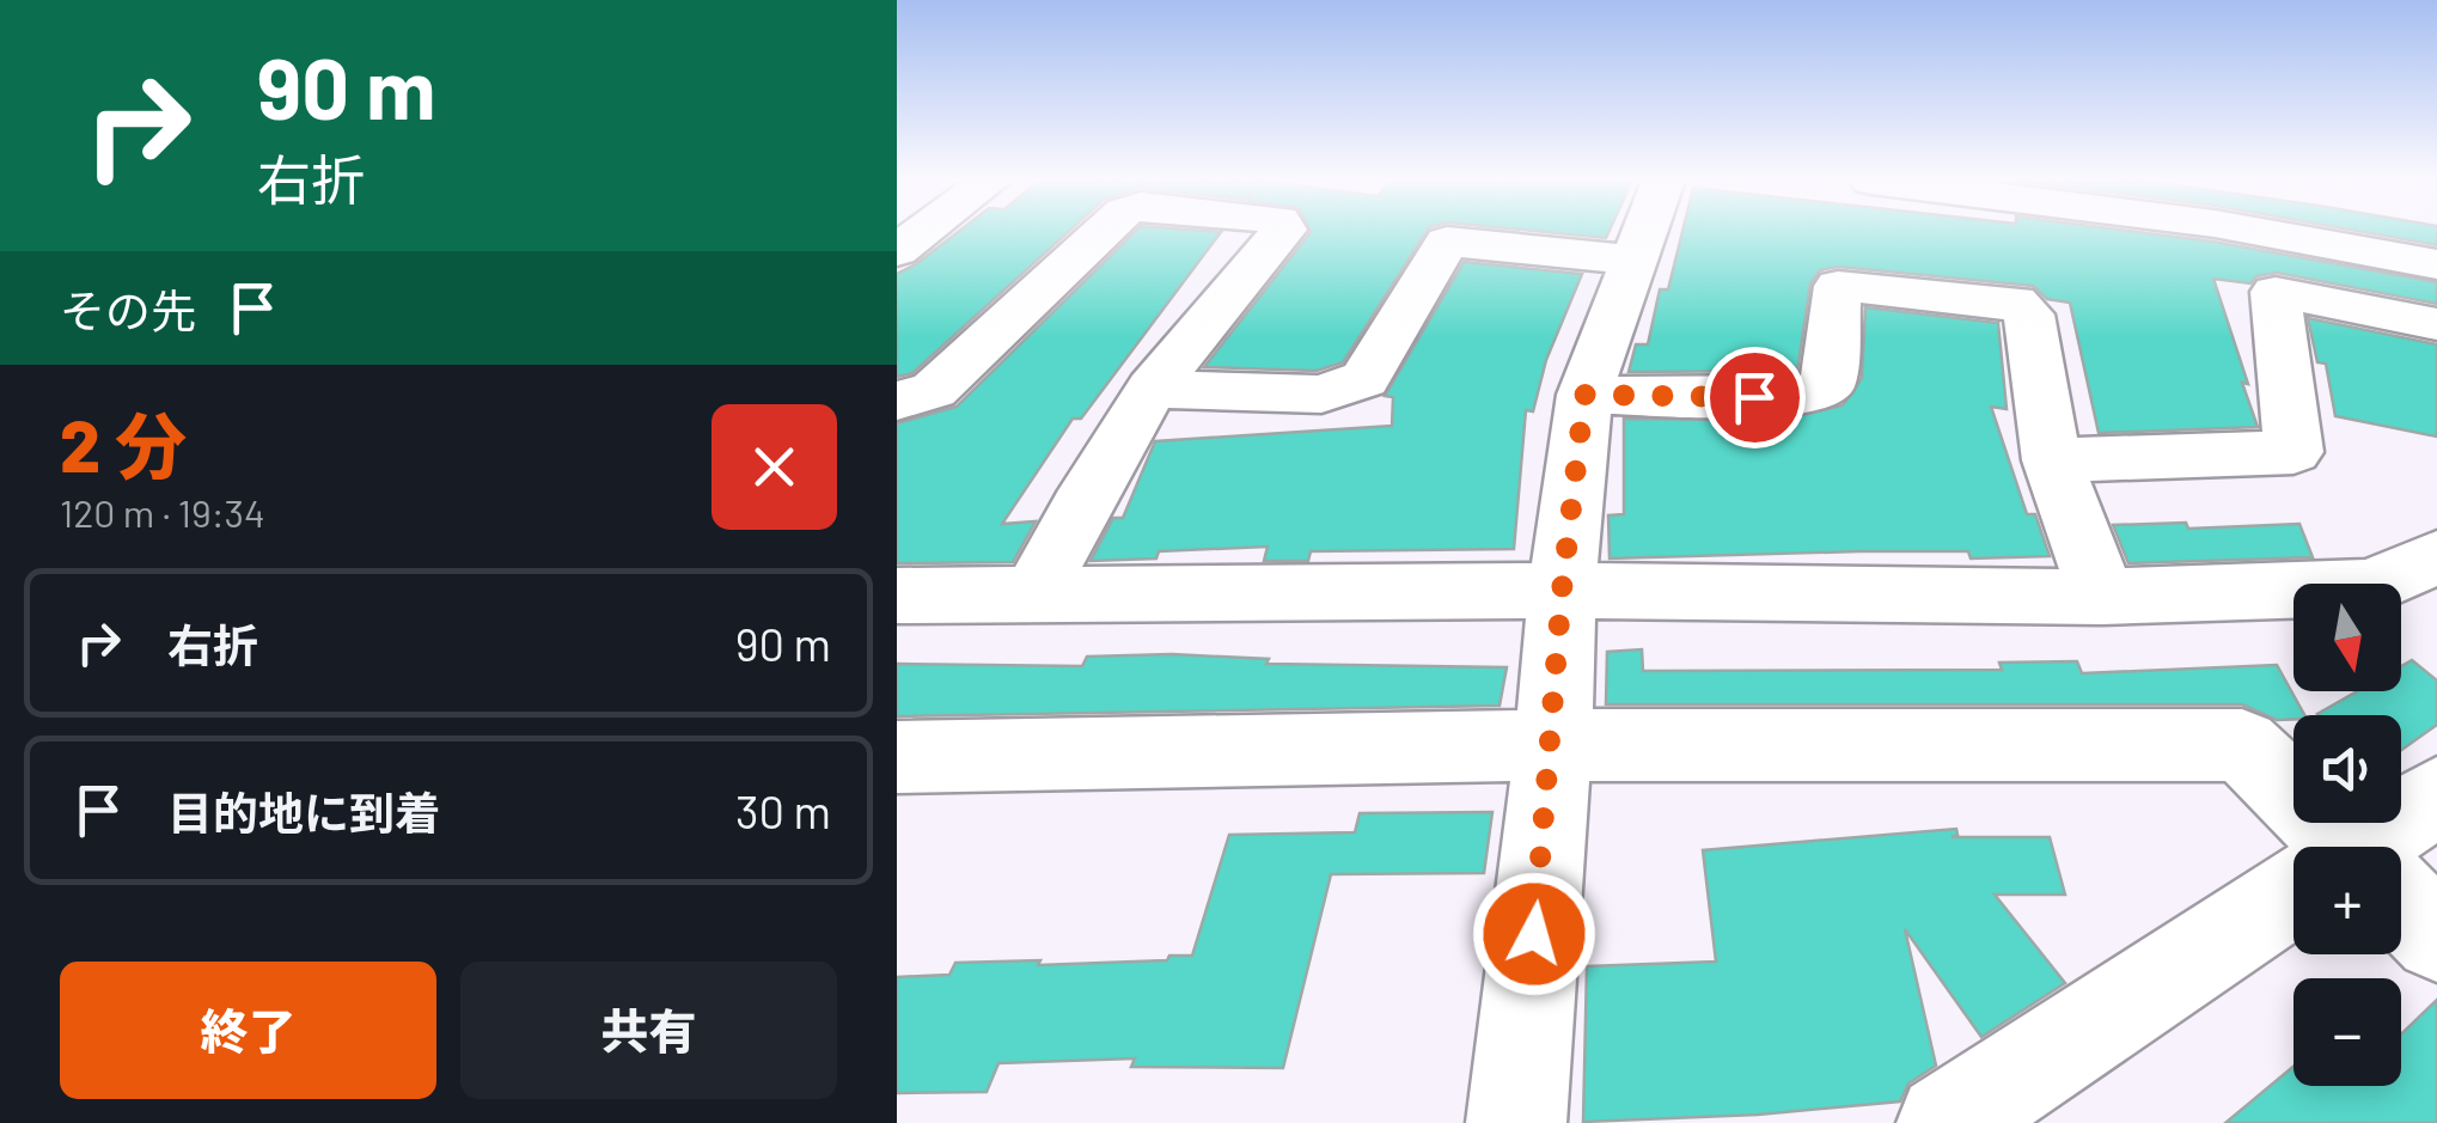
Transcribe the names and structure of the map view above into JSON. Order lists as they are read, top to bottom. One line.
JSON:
{"north":"bottom","page":{"turn":["90 m","右折"],"then":"その先","heading":["2 分","120 m · 19:34"],"list":[{"name":"右折","value":"90 m"},{"name":"目的地に到着","value":"30 m"}],"map_buttons":["+","−"],"buttons":["終了","共有"]}}
